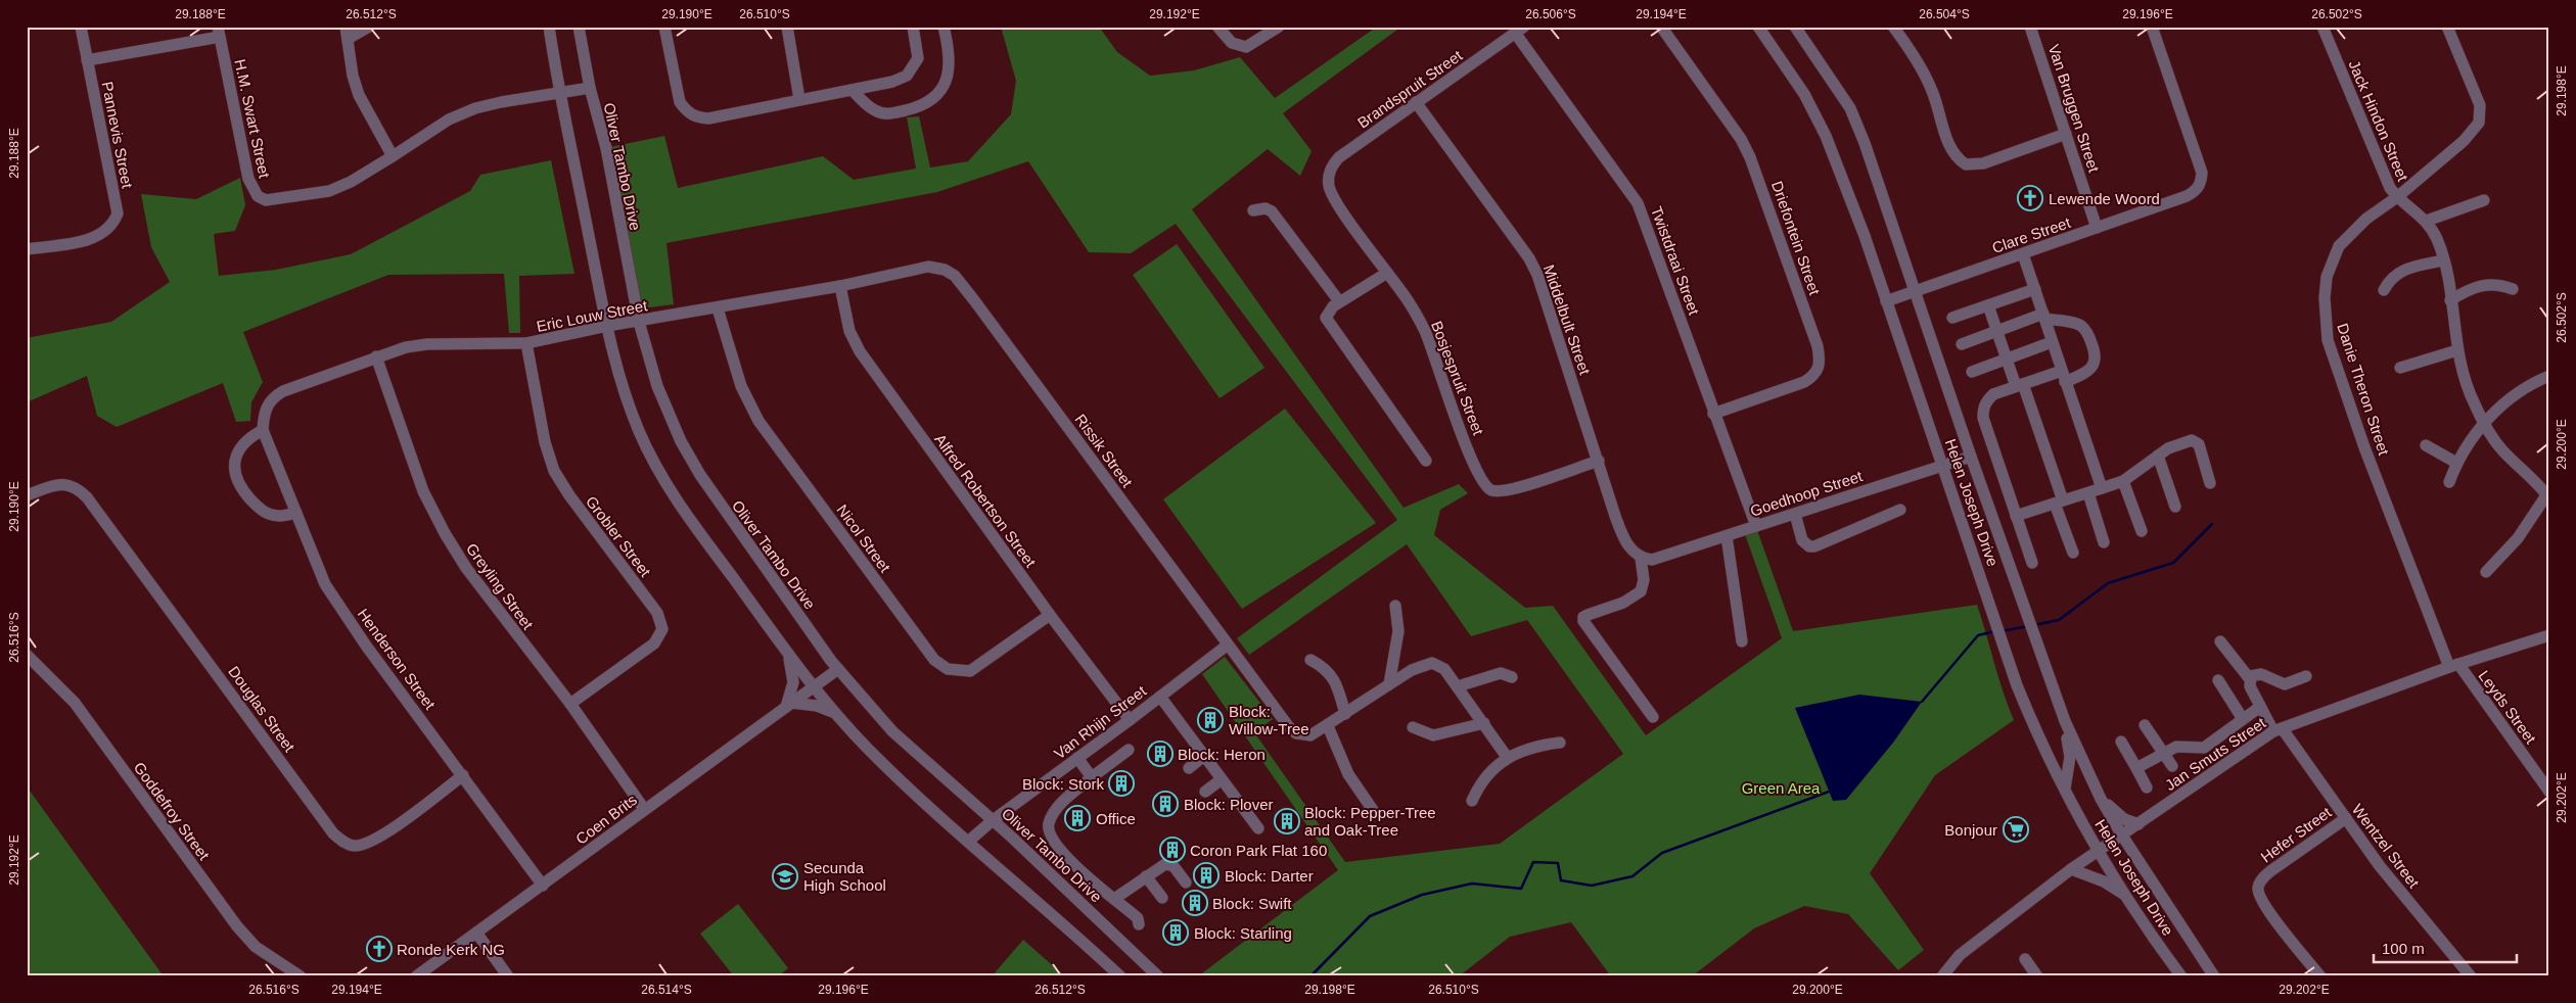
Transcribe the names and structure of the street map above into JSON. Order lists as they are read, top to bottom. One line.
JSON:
{"streets":{"street":["Brandspruit Street","Van Bruggen Street","H.M. Swart Street","Jack Hindon Street","Pannevis Street","Oliver Tambo Drive","Clare Street","Driefontein Street","Twistdraai Street","Eric Louw Street","Middelbult Street","Bosjespruit Street","Danie Theron Street","Rissik Street","Goedhoop Street","Alfred Robertson Street","Helen Joseph Drive","Grobler Street","Nicol Street","Greyling Street","Henderson Street","Leyds Street","Douglas Street","Van Rhijn Street","Jan Smuts Street","Goddefroy Street","Coen Brits","Hefer Street","Wentzel Street"]},"crossings":[["Brandspruit Street","Twistdraai Street"],["Brandspruit Street","Middelbult Street"],["Brandspruit Street","Bosjespruit Street"],["Van Bruggen Street","Clare Street"],["Jack Hindon Street","Danie Theron Street"],["Oliver Tambo Drive","Eric Louw Street"],["Oliver Tambo Drive","Van Rhijn Street"],["Oliver Tambo Drive","Coen Brits"],["Clare Street","Helen Joseph Drive"],["Driefontein Street","Twistdraai Street"],["Twistdraai Street","Goedhoop Street"],["Eric Louw Street","Rissik Street"],["Eric Louw Street","Alfred Robertson Street"],["Eric Louw Street","Grobler Street"],["Eric Louw Street","Nicol Street"],["Eric Louw Street","Greyling Street"],["Eric Louw Street","Henderson Street"],["Middelbult Street","Bosjespruit Street"],["Middelbult Street","Goedhoop Street"],["Danie Theron Street","Leyds Street"],["Danie Theron Street","Jan Smuts Street"],["Rissik Street","Van Rhijn Street"],["Goedhoop Street","Helen Joseph Drive"],["Alfred Robertson Street","Nicol Street"],["Alfred Robertson Street","Van Rhijn Street"],["Helen Joseph Drive","Jan Smuts Street"],["Grobler Street","Greyling Street"],["Greyling Street","Coen Brits"],["Henderson Street","Douglas Street"],["Henderson Street","Coen Brits"],["Leyds Street","Jan Smuts Street"],["Jan Smuts Street","Wentzel Street"],["Hefer Street","Wentzel Street"]],"parks":["Green Area"],"places":{"church":["Lewende Woord","Ronde Kerk NG"],"building":["Block: Willow-Tree","Block: Heron","Block: Stork","Block: Plover","Office","Block: Pepper-Tree and Oak-Tree","Coron Park Flat 160","Block: Darter","Block: Swift","Block: Starling"],"supermarket":["Bonjour"],"school or university":["Secunda High School"]},"scale_bar":"100 m","coordinates":["29.188°E","26.512°S","29.190°E","26.510°S","29.192°E","26.506°S","29.194°E","26.504°S","29.196°E","26.502°S","29.198°E","29.200°E","26.516°S","29.202°E","26.514°S"]}
